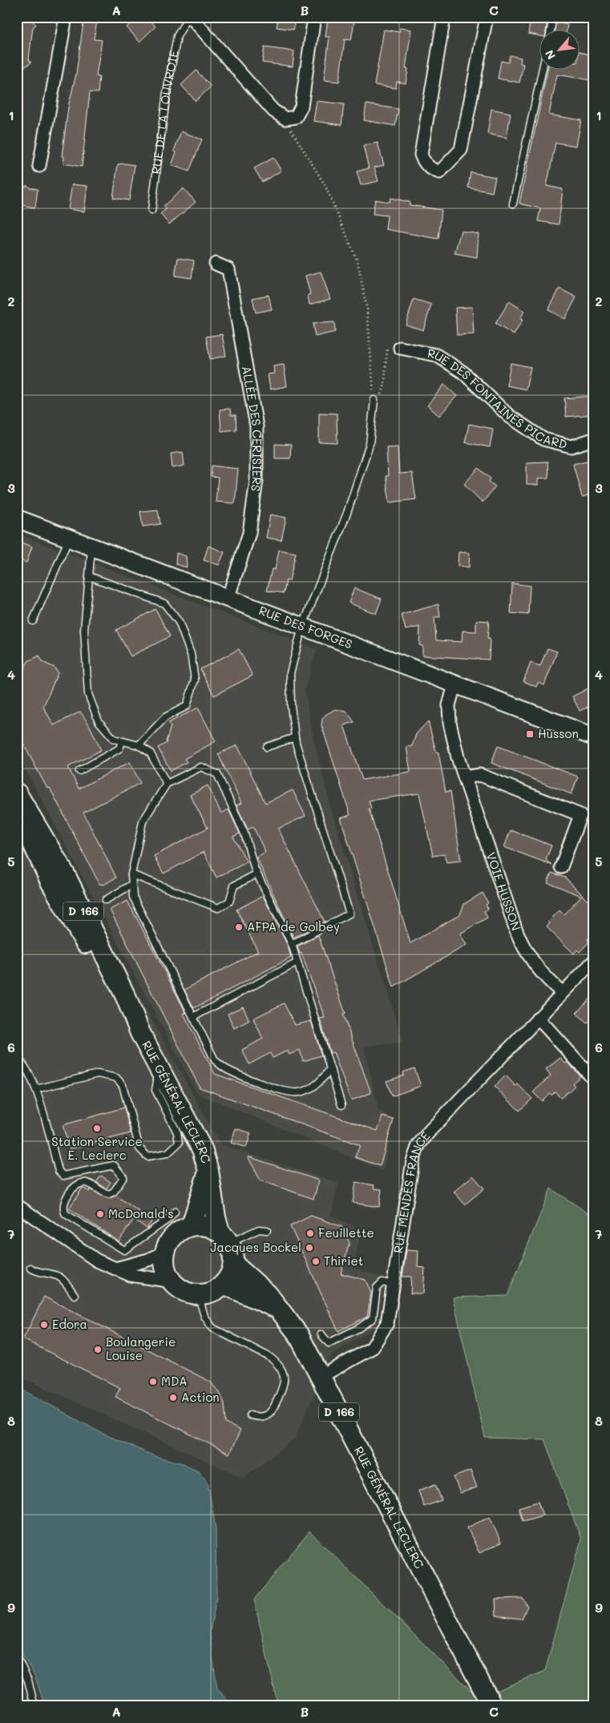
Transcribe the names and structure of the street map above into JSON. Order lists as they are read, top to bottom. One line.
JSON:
{"streets":{"main road":["RUE DES FORGES","D 166","RUE GÉNÉRAL LECLERC"],"street":["RUE DE LA LOUVROIE","RUE DES FONTAINES PICARD","ALLÉE DES CERISIERS","VOIE HUSSON","RUE MENDÈS FRANCE"]},"crossings":[["ALLÉE DES CERISIERS","RUE DES FORGES"],["RUE DES FORGES","VOIE HUSSON"],["VOIE HUSSON","RUE MENDÈS FRANCE"],["RUE GÉNÉRAL LECLERC","RUE MENDÈS FRANCE"]],"places":{"transit":["Husson"],"other":["AFPA de Golbey","Station Service E. Leclerc","McDonald's","Feuillette","Jacques Bockel","Thiriet","Edora","Boulangerie Louise","MDA","Action"]},"north":"bottom left","grid":{"columns":["A","B","C"],"rows":["1","2","3","4","5","6","7","8","9"]}}
